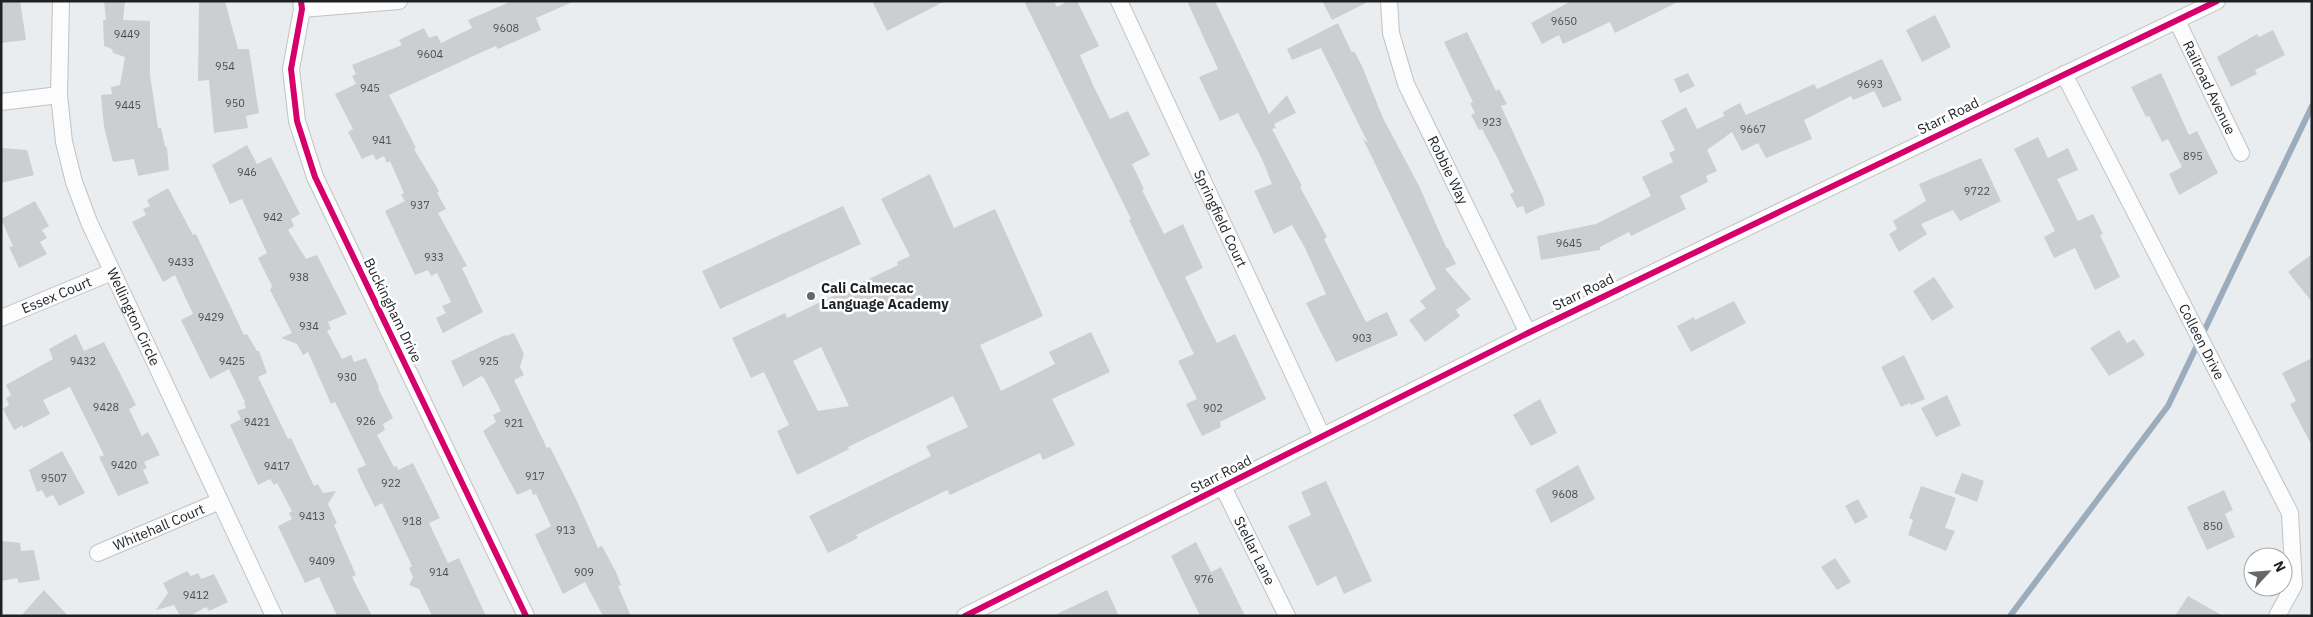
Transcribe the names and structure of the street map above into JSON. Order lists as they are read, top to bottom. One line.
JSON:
{"streets":{"street":["Railroad Avenue","Starr Road","Robbie Way","Springfield Court","Essex Court","Buckingham Drive","Wellington Circle","Colleen Drive","Whitehall Court","Stellar Lane"]},"crossings":[["Railroad Avenue","Starr Road"],["Starr Road","Robbie Way"],["Starr Road","Springfield Court"],["Starr Road","Colleen Drive"],["Starr Road","Stellar Lane"],["Essex Court","Wellington Circle"],["Wellington Circle","Whitehall Court"]],"places":["Cali Calmecac Language Academy"],"house_numbers":["9650","9608","9449","9604","954","9693","945","950","9445","923","9667","941","895","946","9722","937","942","9645","933","9433","938","9429","934","903","9432","9425","925","930","9428","902","926","9421","921","9420","9417","917","9507","922","9608","9413","918","850","913","9409","914","909","976","9412"],"north":"top right"}
